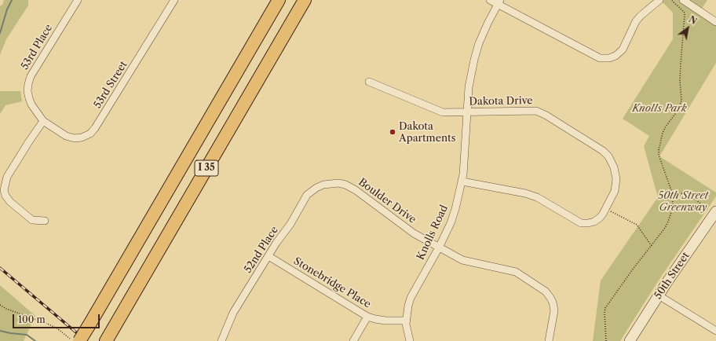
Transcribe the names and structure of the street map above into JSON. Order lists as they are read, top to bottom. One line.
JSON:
{"streets":{"highway":["I 35"],"main road":["50th Street"],"street":["53rd Place","53rd Street","Dakota Drive","Boulder Drive","Knolls Road","52nd Place","Stonebridge Place"]},"crossings":[["53rd Place","53rd Street"],["Dakota Drive","Knolls Road"],["Boulder Drive","Knolls Road"],["Boulder Drive","52nd Place"],["Knolls Road","Stonebridge Place"],["52nd Place","Stonebridge Place"]],"parks":["Knolls Park","50th Street Greenway"],"places":["Dakota Apartments"],"scale_bar":"100 m","north":"top right"}
